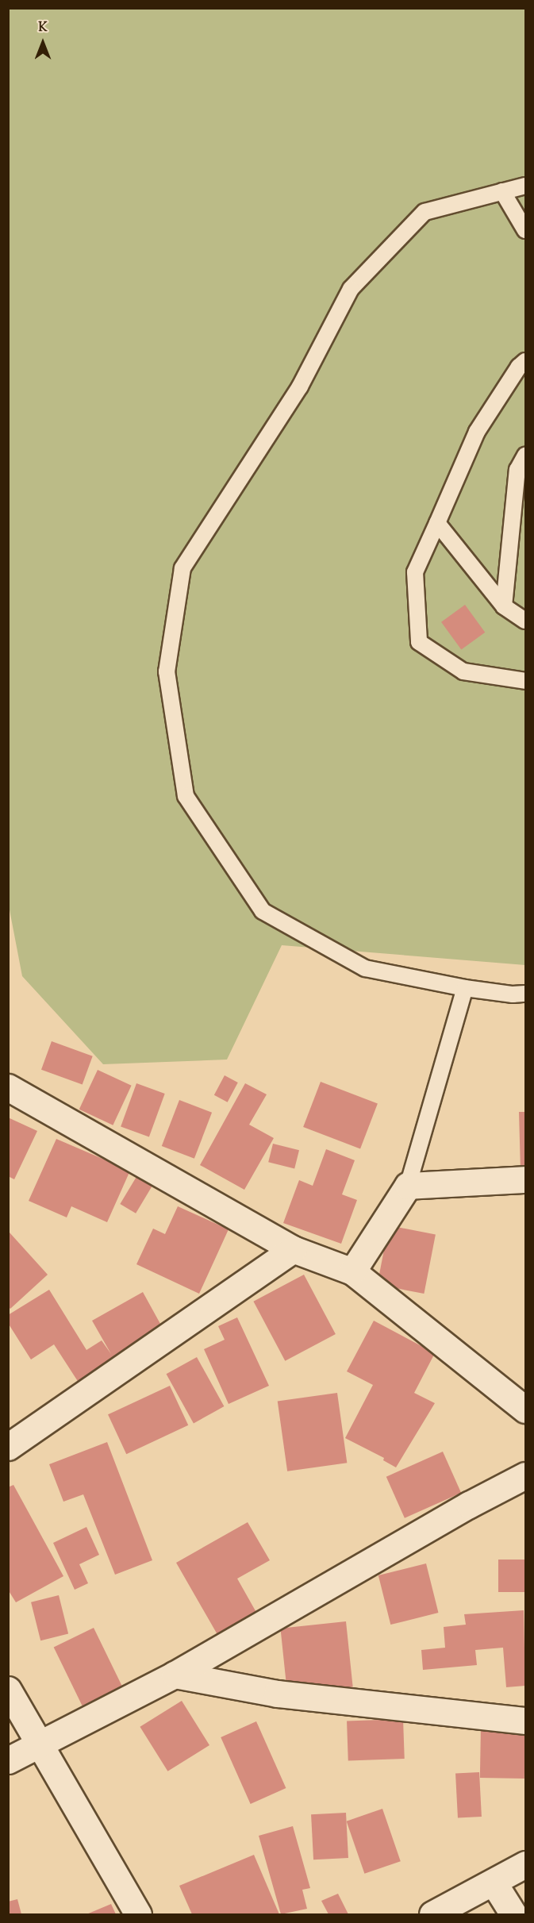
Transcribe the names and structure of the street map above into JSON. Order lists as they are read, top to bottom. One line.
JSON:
{"north":"top"}
